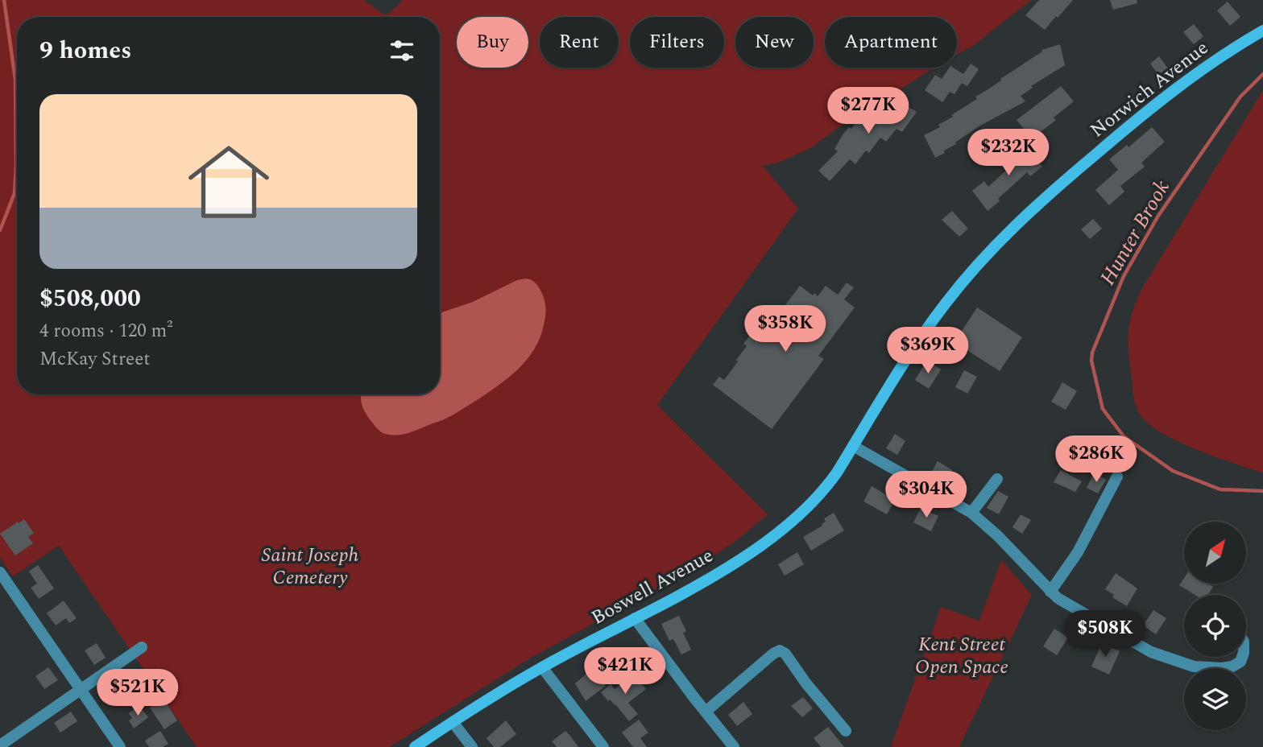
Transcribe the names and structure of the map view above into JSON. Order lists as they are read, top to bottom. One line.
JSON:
{"streets":{"main road":["Norwich Avenue","Boswell Avenue"]},"crossings":[["Norwich Avenue","Boswell Avenue"]],"water":["Hunter Brook"],"parks":["Saint Joseph Cemetery","Kent Street Open Space"],"north":"top right","page":{"chip":["Buy","Rent","Filters","New","Apartment"],"heading":"9 homes","list":[{"name":"$508,000","note":"4 rooms · 120 m² · McKay Street"}],"price":["$277K","$232K","$358K","$369K","$286K","$304K","$508K","$421K","$521K"]}}
